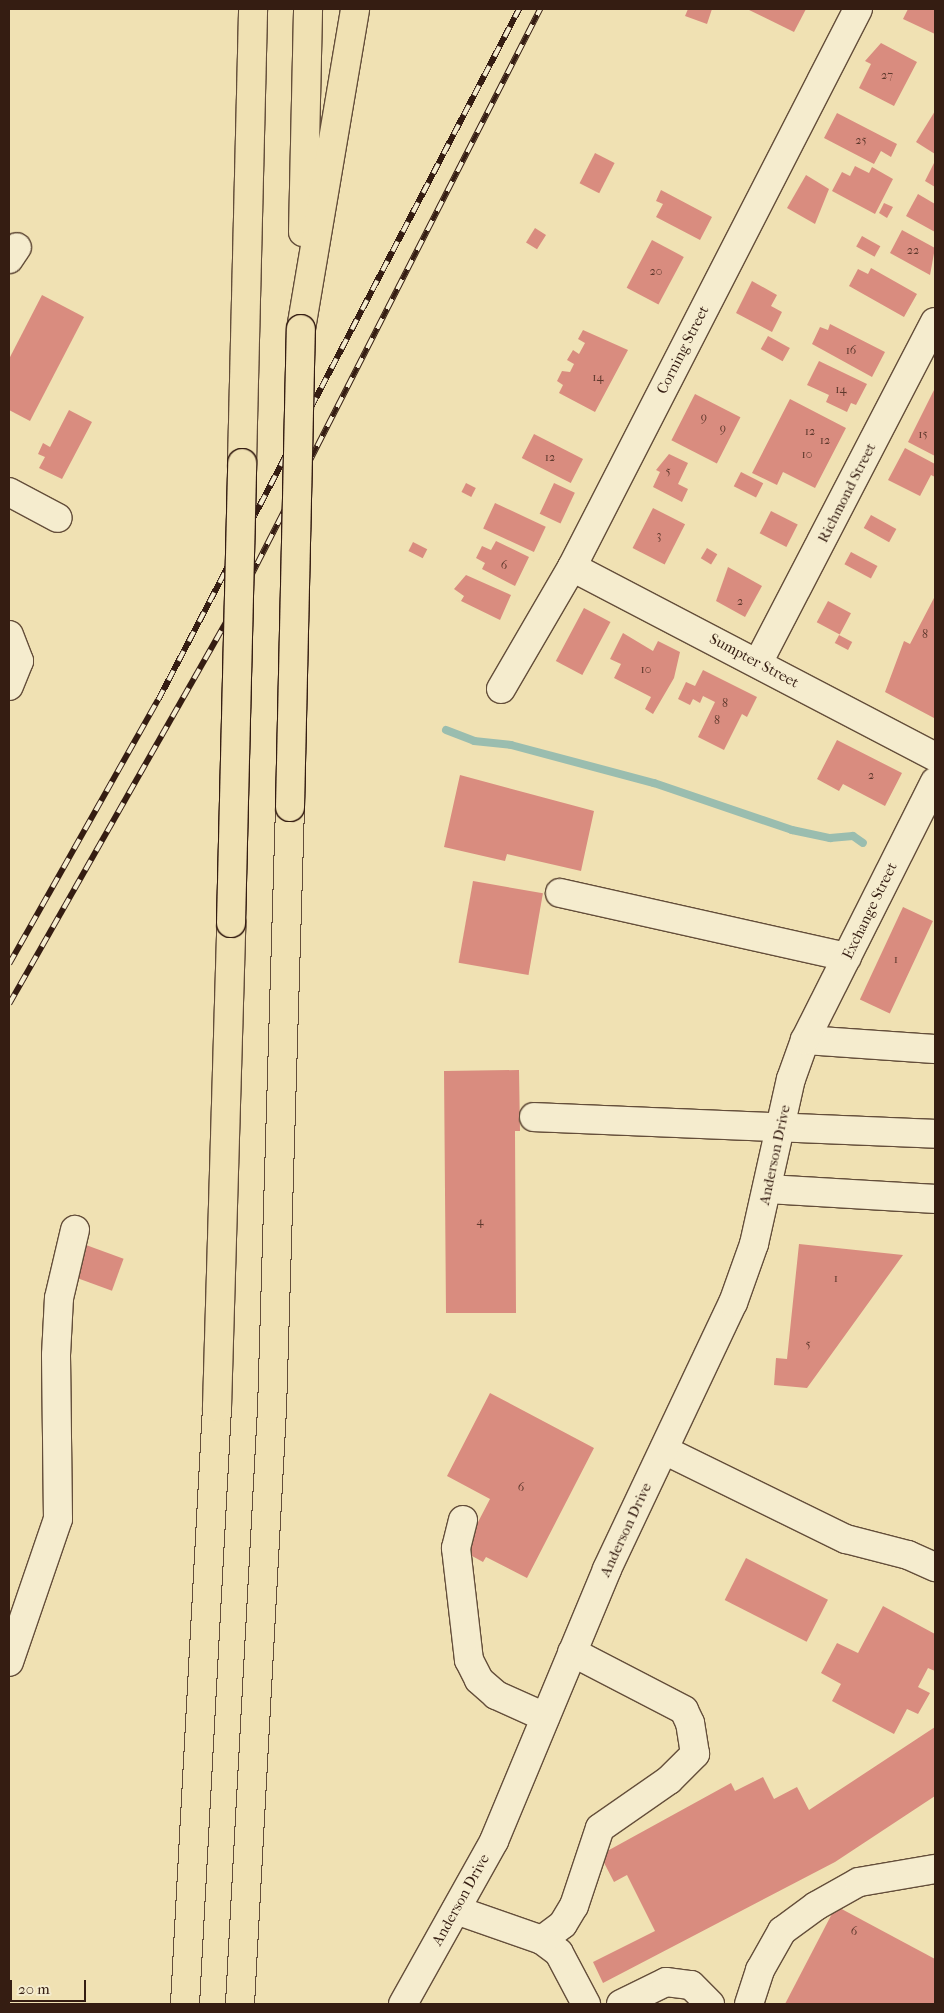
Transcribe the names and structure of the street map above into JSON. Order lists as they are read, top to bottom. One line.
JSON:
{"streets":{"street":["Corning Street","Richmond Street","Sumpter Street","Exchange Street","Anderson Drive"]},"crossings":[["Corning Street","Sumpter Street"],["Richmond Street","Sumpter Street"],["Exchange Street","Anderson Drive"]],"house_numbers":["27","25","22","20","16","14","14","9","9","12","15","12","10","12","5","3","6","2","8","10","8","8","2","1","4","1","5","6","6"],"scale_bar":"20 m"}
